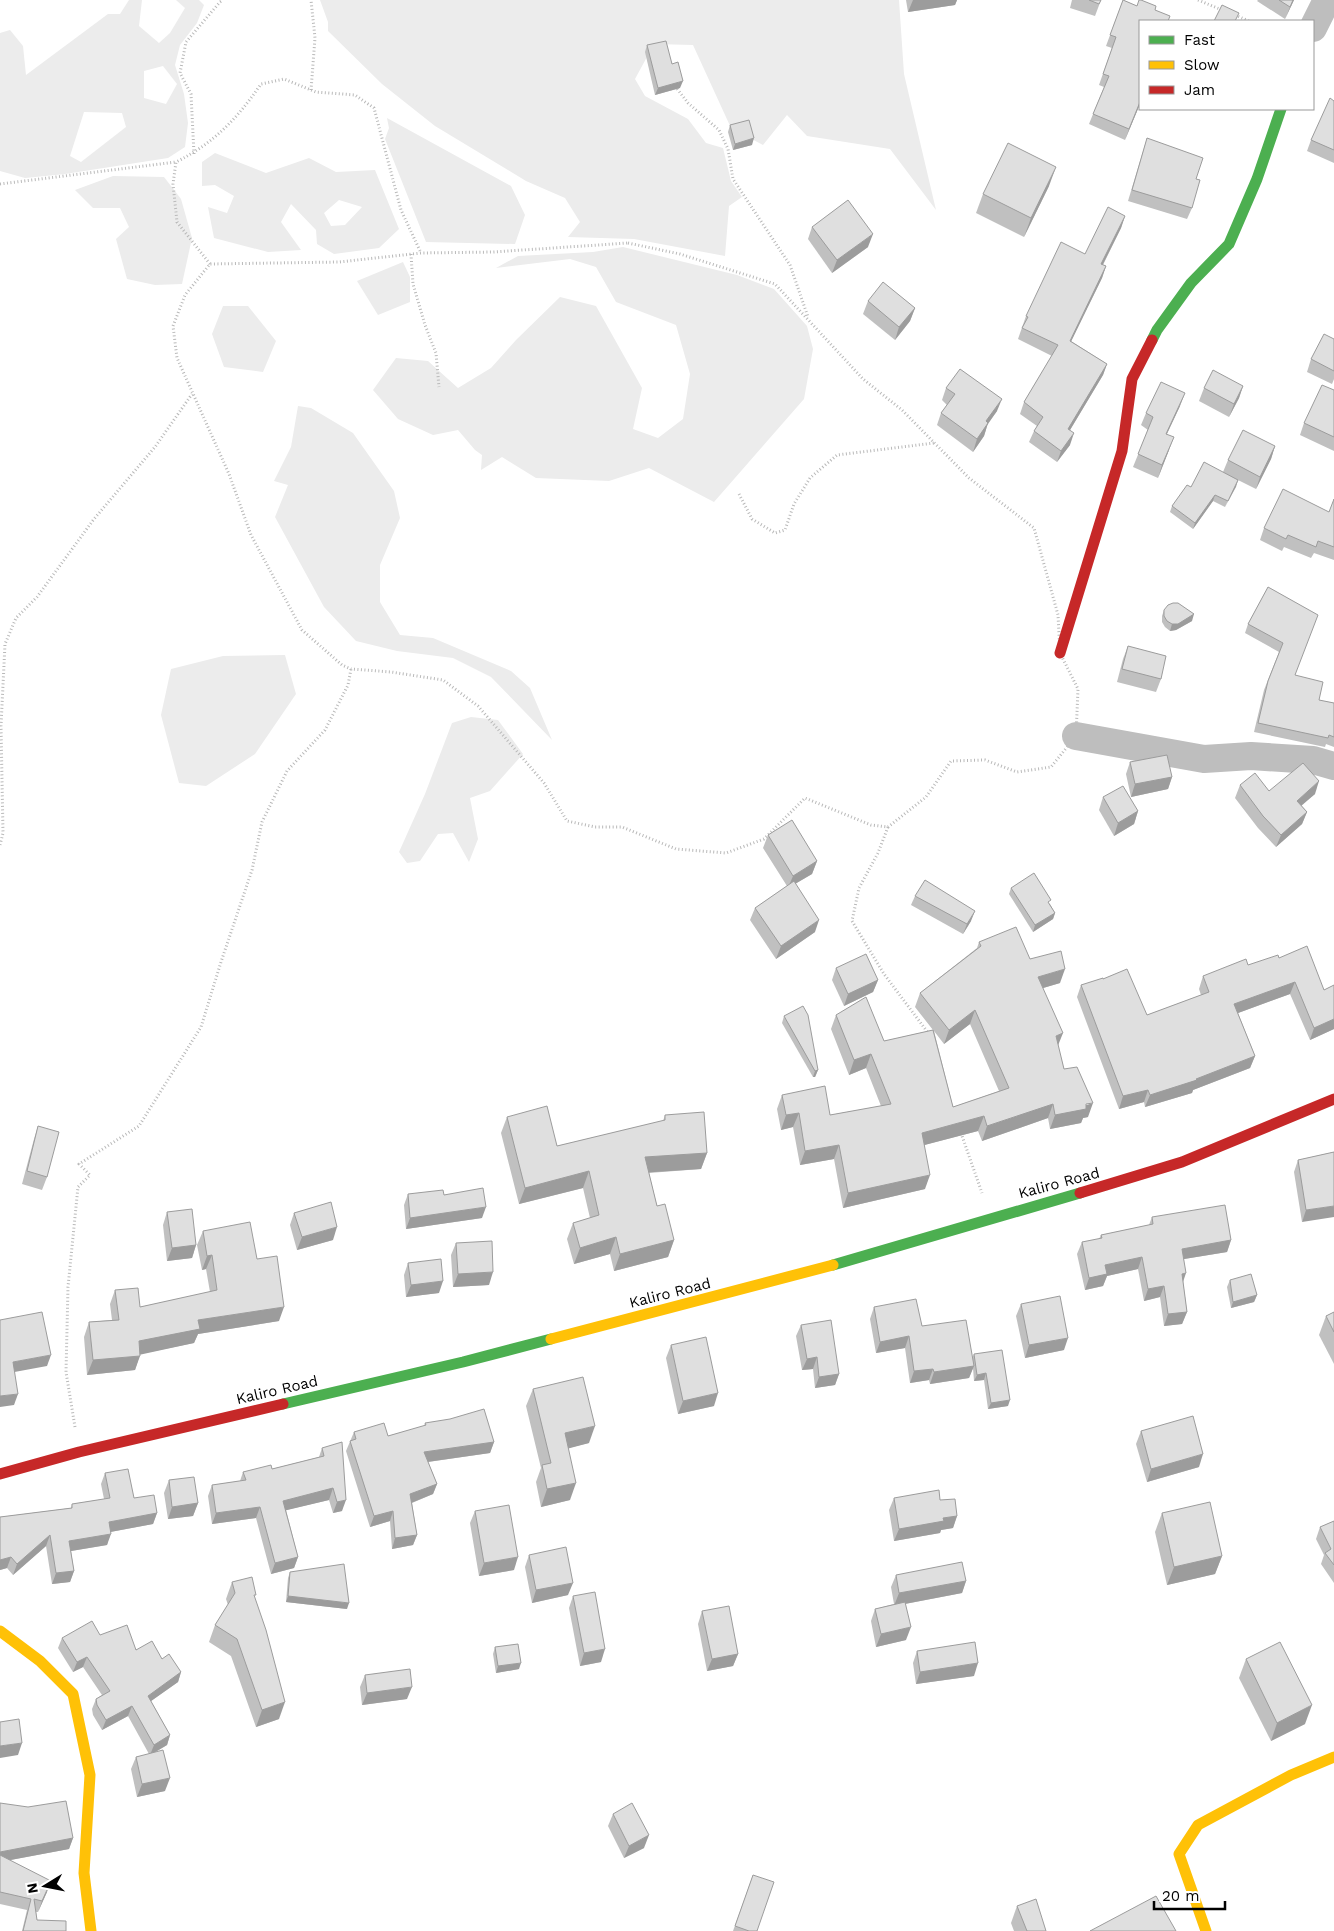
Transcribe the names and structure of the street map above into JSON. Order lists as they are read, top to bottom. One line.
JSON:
{"streets":{"main road":["Kaliro Road"]},"legend":["Fast","Slow","Jam"],"scale_bar":"20 m","north":"left"}
